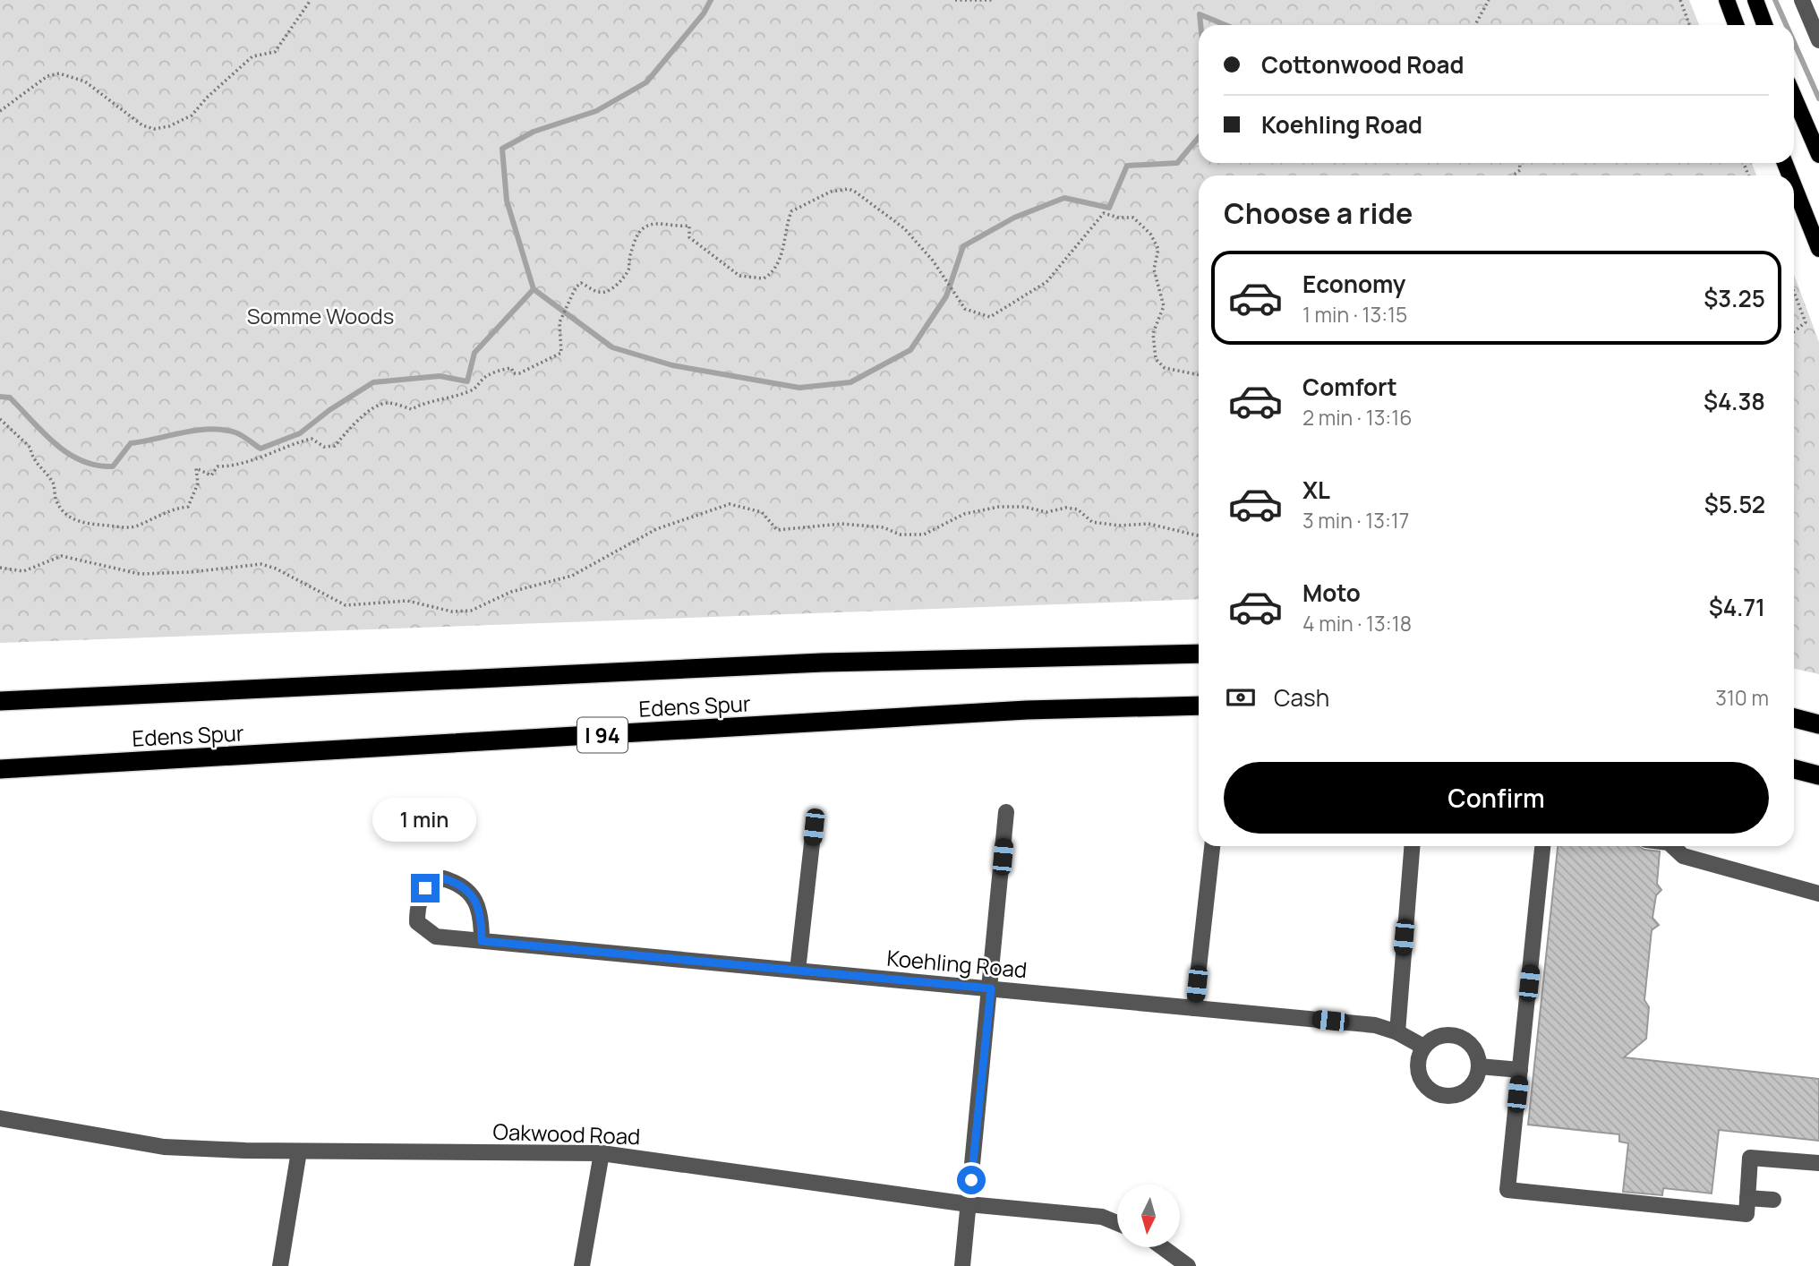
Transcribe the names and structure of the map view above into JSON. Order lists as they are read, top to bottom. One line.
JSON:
{"streets":{"highway":["Edens Spur","I 94"],"street":["Koehling Road","Oakwood Road"]},"parks":["Somme Woods"],"north":"bottom","page":{"banner":["Cottonwood Road","Koehling Road"],"heading":"Choose a ride","list":[{"name":"Economy","note":"1 min · 13:15","value":"$3.25"},{"name":"Comfort","note":"2 min · 13:16","value":"$4.38"},{"name":"XL","note":"3 min · 13:17","value":"$5.52"},{"name":"Moto","note":"4 min · 13:18","value":"$4.71"}],"pay":["Cash","310 m"],"buttons":"Confirm","bubble":"1 min"}}
